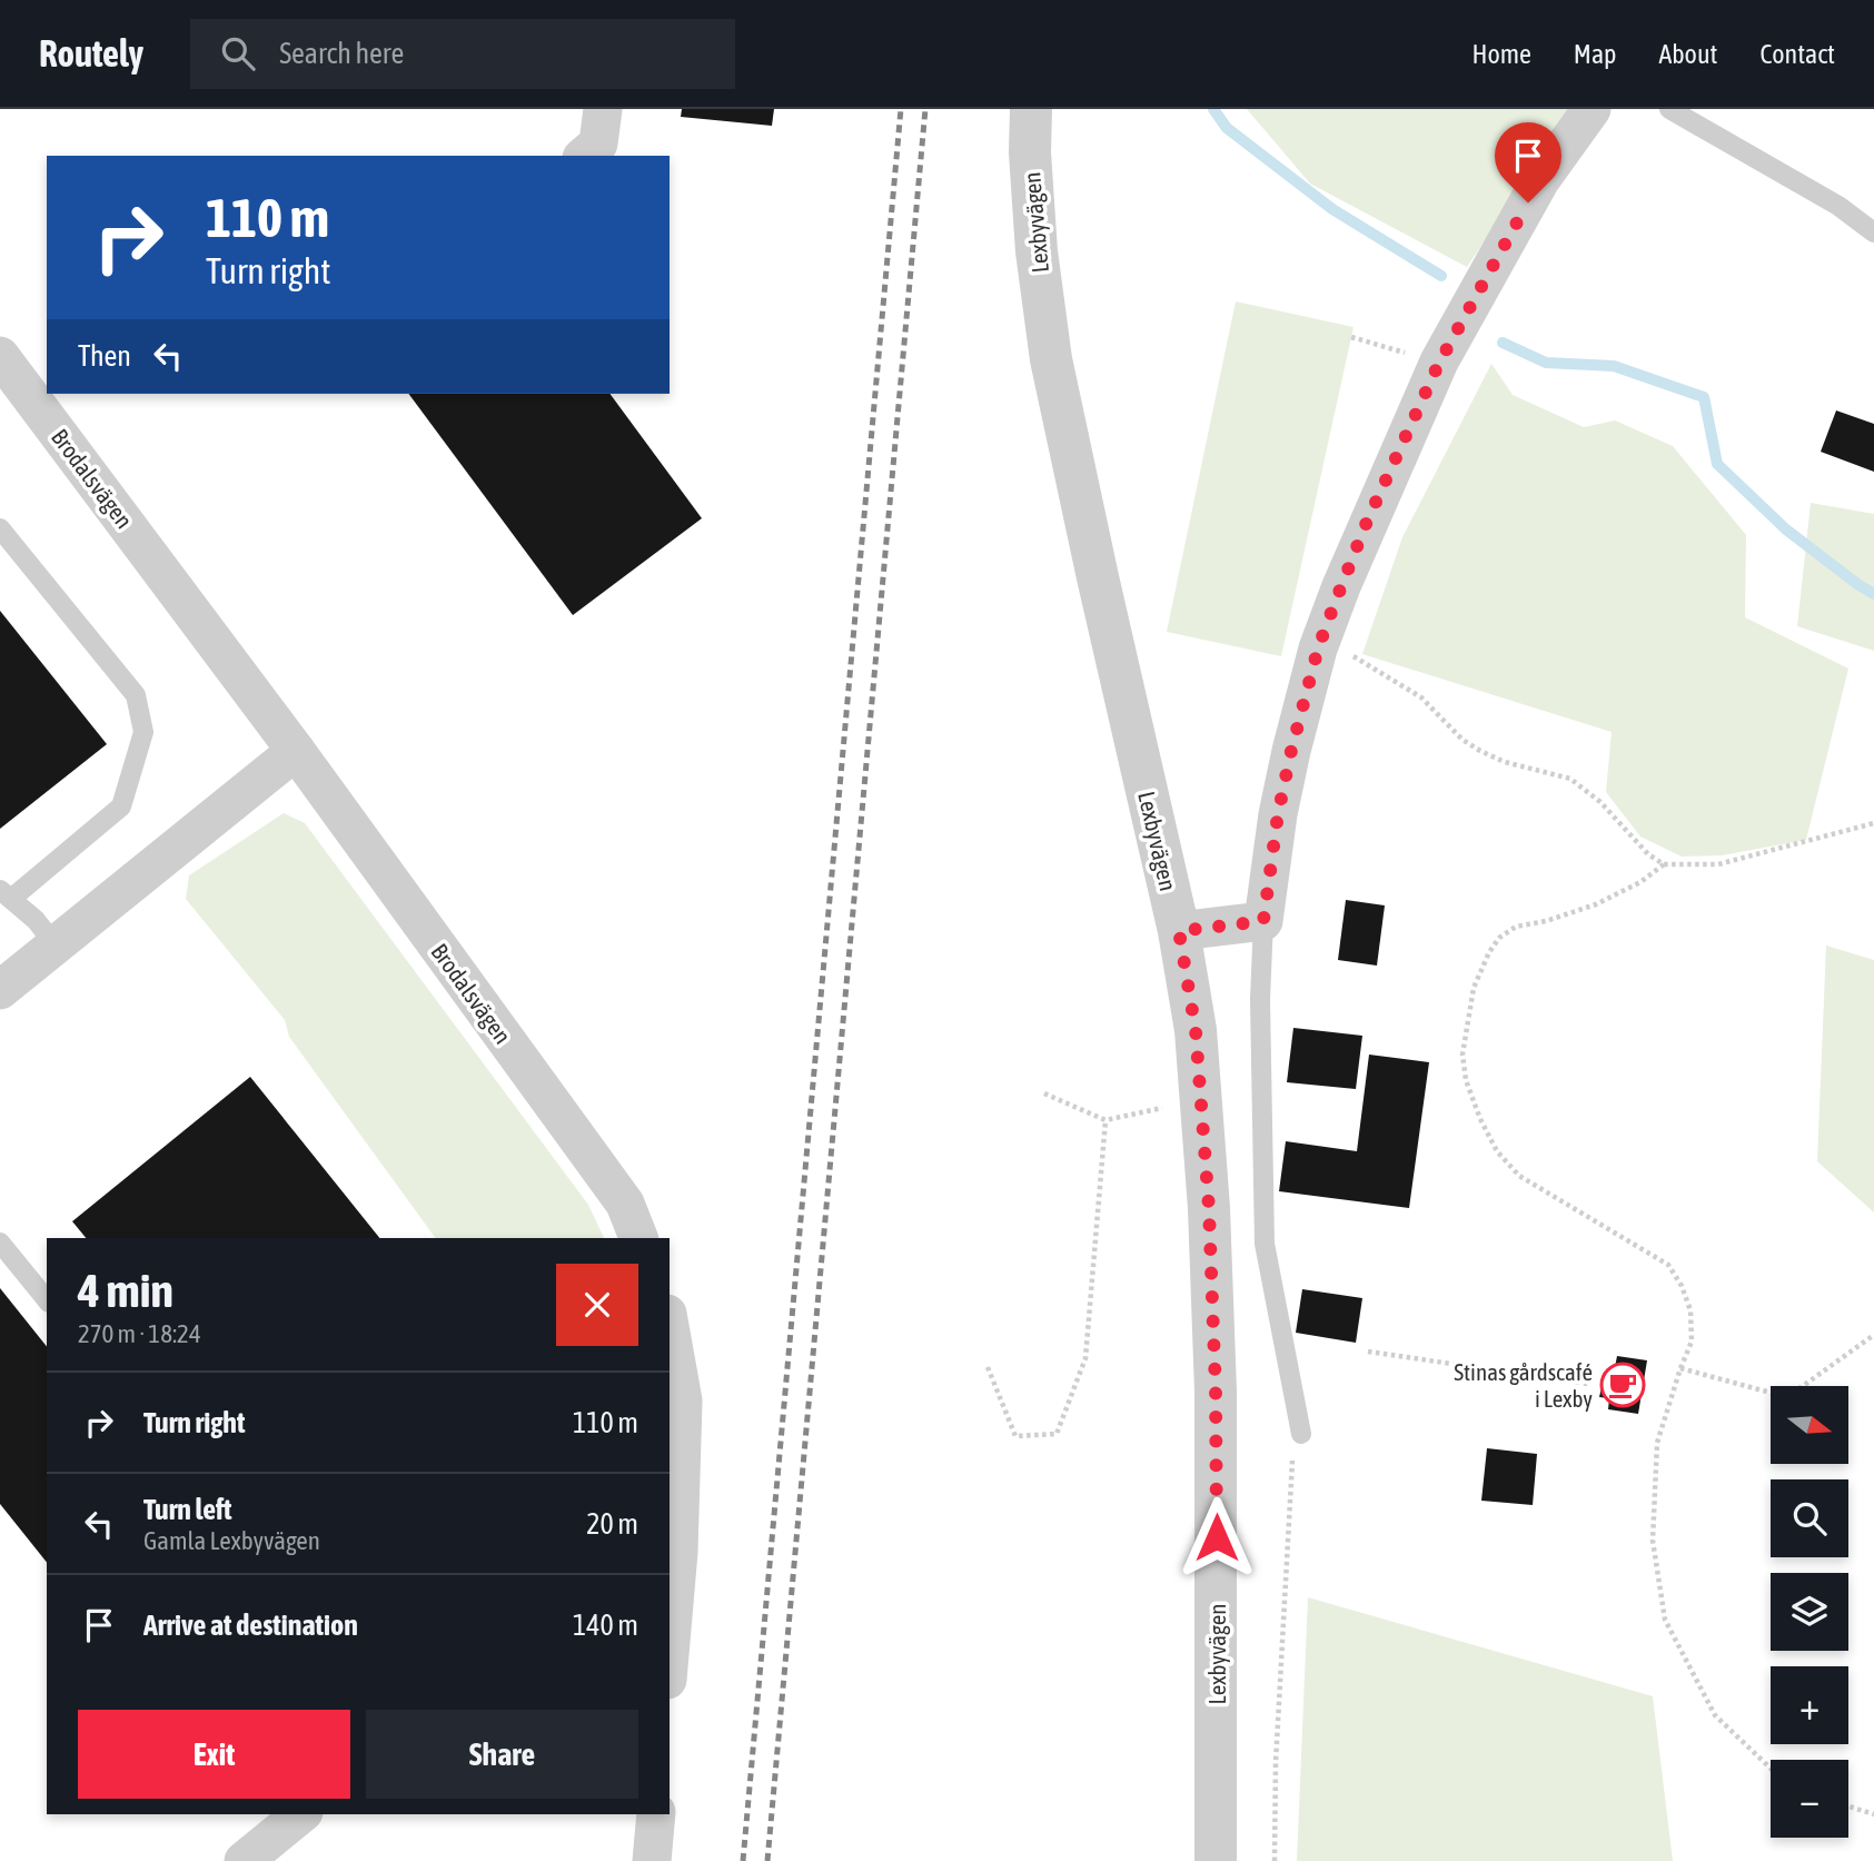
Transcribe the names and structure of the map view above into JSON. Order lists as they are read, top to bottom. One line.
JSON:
{"streets":{"street":["Lexbyvägen","Brodalsvägen"]},"places":{"cafe":["Stinas gårdscafé i Lexby"]},"north":"right","page":{"header":"Routely","search":"Search here","nav":["Home","Map","About","Contact"],"turn":["110 m","Turn right"],"then":"Then","heading":["4 min","270 m · 18:24"],"list":[{"name":"Turn right","value":"110 m"},{"name":"Turn left","note":"Gamla Lexbyvägen","value":"20 m"},{"name":"Arrive at destination","value":"140 m"}],"map_buttons":["+","−"],"buttons":["Exit","Share"]}}
